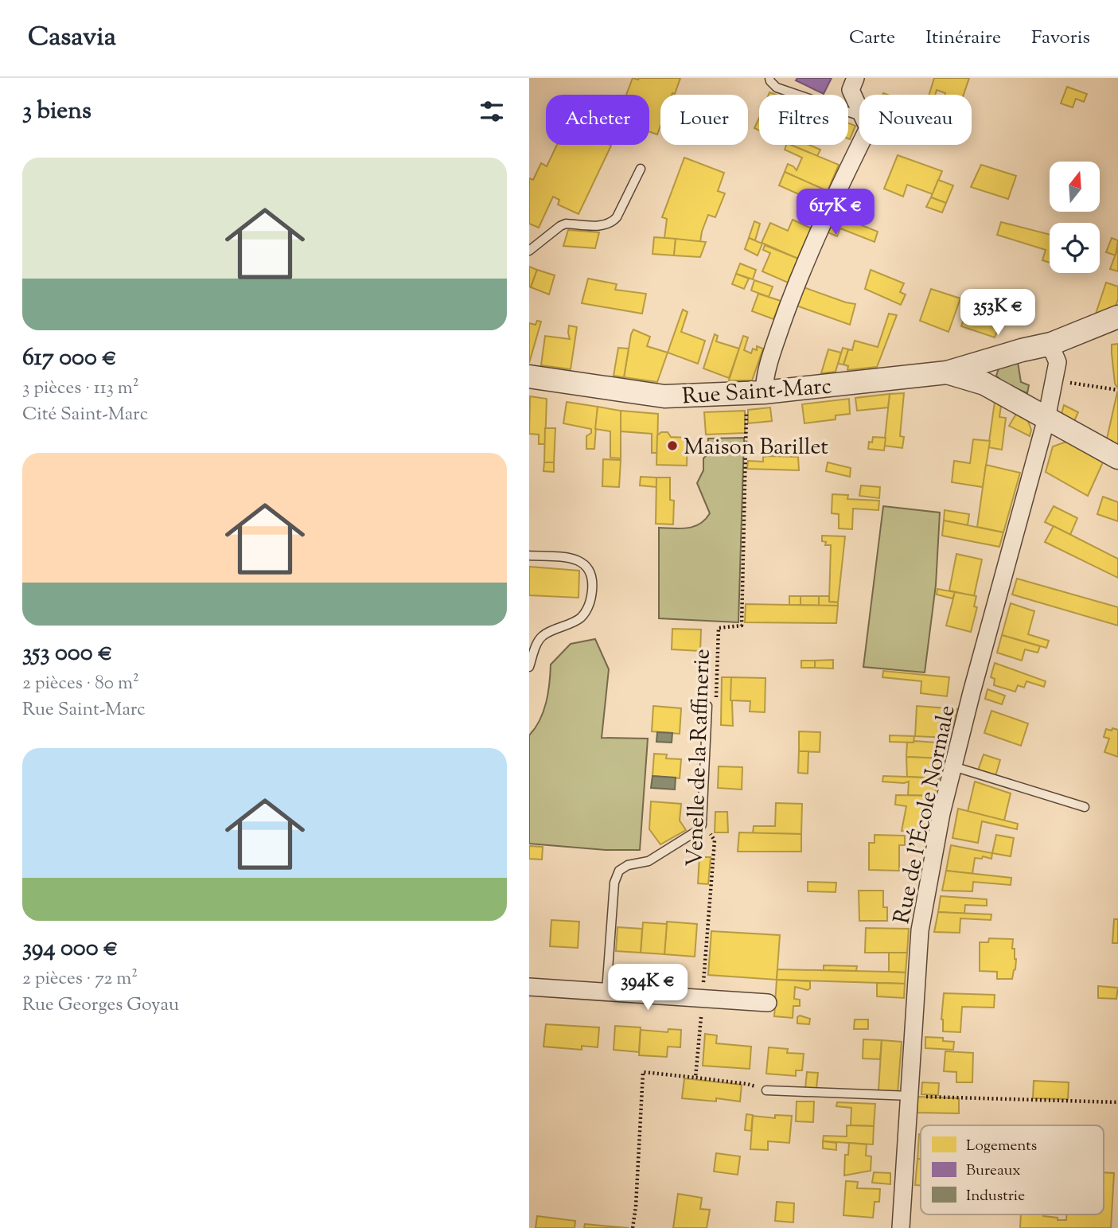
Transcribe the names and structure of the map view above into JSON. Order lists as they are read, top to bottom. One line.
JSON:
{"streets":{"street":["Rue Saint-Marc","Rue de l'École Normale"],"path":["Venelle de la Raffinerie"]},"crossings":[["Rue Saint-Marc","Venelle de la Raffinerie"]],"places":["Maison Barillet"],"legend":["Logements","Bureaux","Industrie"],"north":"top","page":{"header":"Casavia","nav":["Carte","Itinéraire","Favoris"],"heading":"3 biens","chip":["Acheter","Louer","Filtres","Nouveau"],"list":[{"name":"617 000 €","note":"3 pièces · 113 m² · Cité Saint-Marc"},{"name":"353 000 €","note":"2 pièces · 80 m² · Rue Saint-Marc"},{"name":"394 000 €","note":"2 pièces · 72 m² · Rue Georges Goyau"}],"price":["617K €","353K €","394K €"]}}
